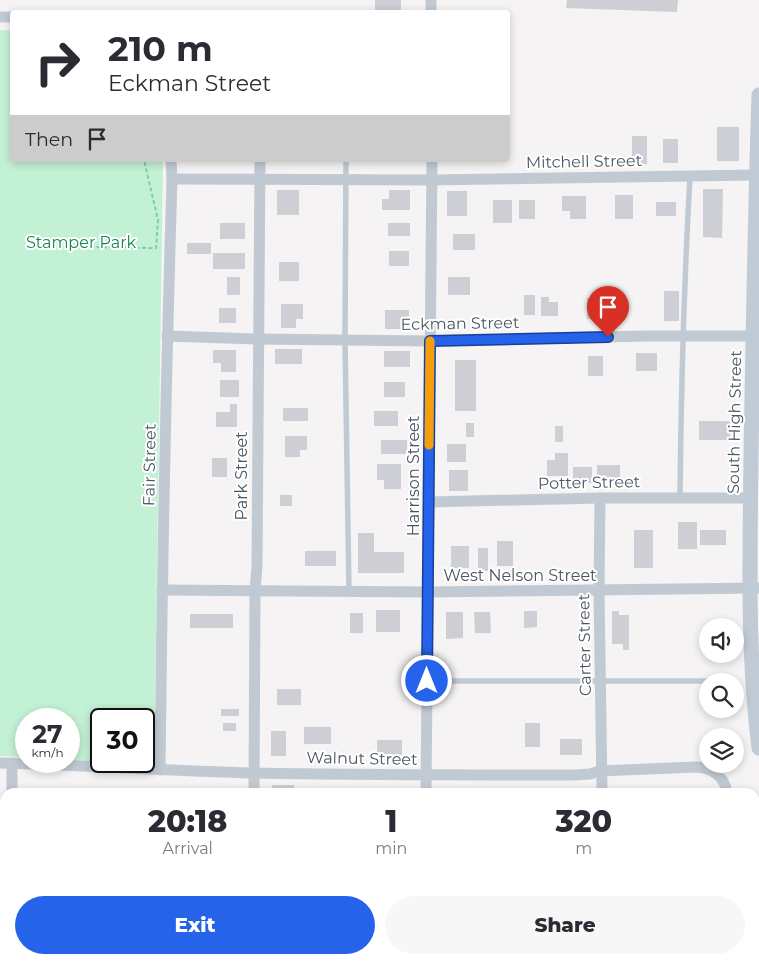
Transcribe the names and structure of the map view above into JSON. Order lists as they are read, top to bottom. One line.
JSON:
{"streets":{"main road":["South High Street"],"street":["Mitchell Street","Eckman Street","Fair Street","Park Street","Harrison Street","Potter Street","West Nelson Street","Carter Street","Walnut Street"]},"crossings":[["Mitchell Street","South High Street"],["Mitchell Street","Fair Street"],["Mitchell Street","Park Street"],["Mitchell Street","Harrison Street"],["Eckman Street","South High Street"],["Eckman Street","Fair Street"],["Eckman Street","Park Street"],["Eckman Street","Harrison Street"],["South High Street","Potter Street"],["South High Street","West Nelson Street"],["Fair Street","West Nelson Street"],["Fair Street","Walnut Street"],["Park Street","West Nelson Street"],["Park Street","Walnut Street"],["Harrison Street","Potter Street"],["Harrison Street","West Nelson Street"],["Harrison Street","Walnut Street"],["Potter Street","Carter Street"],["West Nelson Street","Carter Street"],["Carter Street","Walnut Street"]],"parks":["Stamper Park"],"page":{"turn":["210 m","Eckman Street"],"then":"Then","speed":"27 km/h","limit":"30","eta":["20:18","Arrival","1","min","320","m"],"buttons":["Exit","Share"]}}
